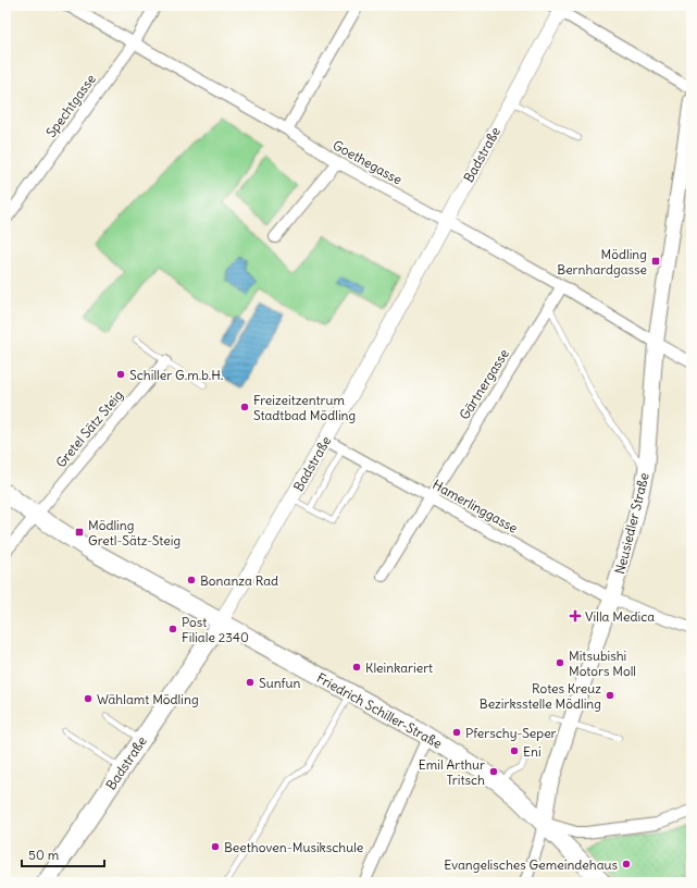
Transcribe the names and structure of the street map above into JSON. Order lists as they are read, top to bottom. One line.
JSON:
{"streets":{"main road":["Badstraße","Neusiedler Straße","Friedrich Schiller-Straße"],"street":["Spechtgasse","Goethegasse","Gärtnergasse","Gretel Sätz Steig","Hamerlinggasse"]},"crossings":[["Spechtgasse","Goethegasse"],["Badstraße","Goethegasse"],["Badstraße","Hamerlinggasse"],["Badstraße","Friedrich Schiller-Straße"],["Goethegasse","Gärtnergasse"],["Goethegasse","Neusiedler Straße"],["Gärtnergasse","Hamerlinggasse"],["Gretel Sätz Steig","Friedrich Schiller-Straße"],["Hamerlinggasse","Neusiedler Straße"],["Neusiedler Straße","Friedrich Schiller-Straße"]],"places":{"transit":["Mödling Bernhardgasse","Mödling Gretl-Sätz-Steig"],"other":["Schiller G.m.b.H.","Freizeitzentrum Stadtbad Mödling","Bonanza Rad","Post Filiale 2340","Mitsubishi Motors Moll","Kleinkariert","Sunfun","Rotes Kreuz Bezirksstelle Mödling","Wählamt Mödling","Pferschy-Seper","Eni","Emil Arthur Tritsch","Beethoven-Musikschule","Evangelisches Gemeindehaus"],"health":["Villa Medica"]},"scale_bar":"50 m"}
